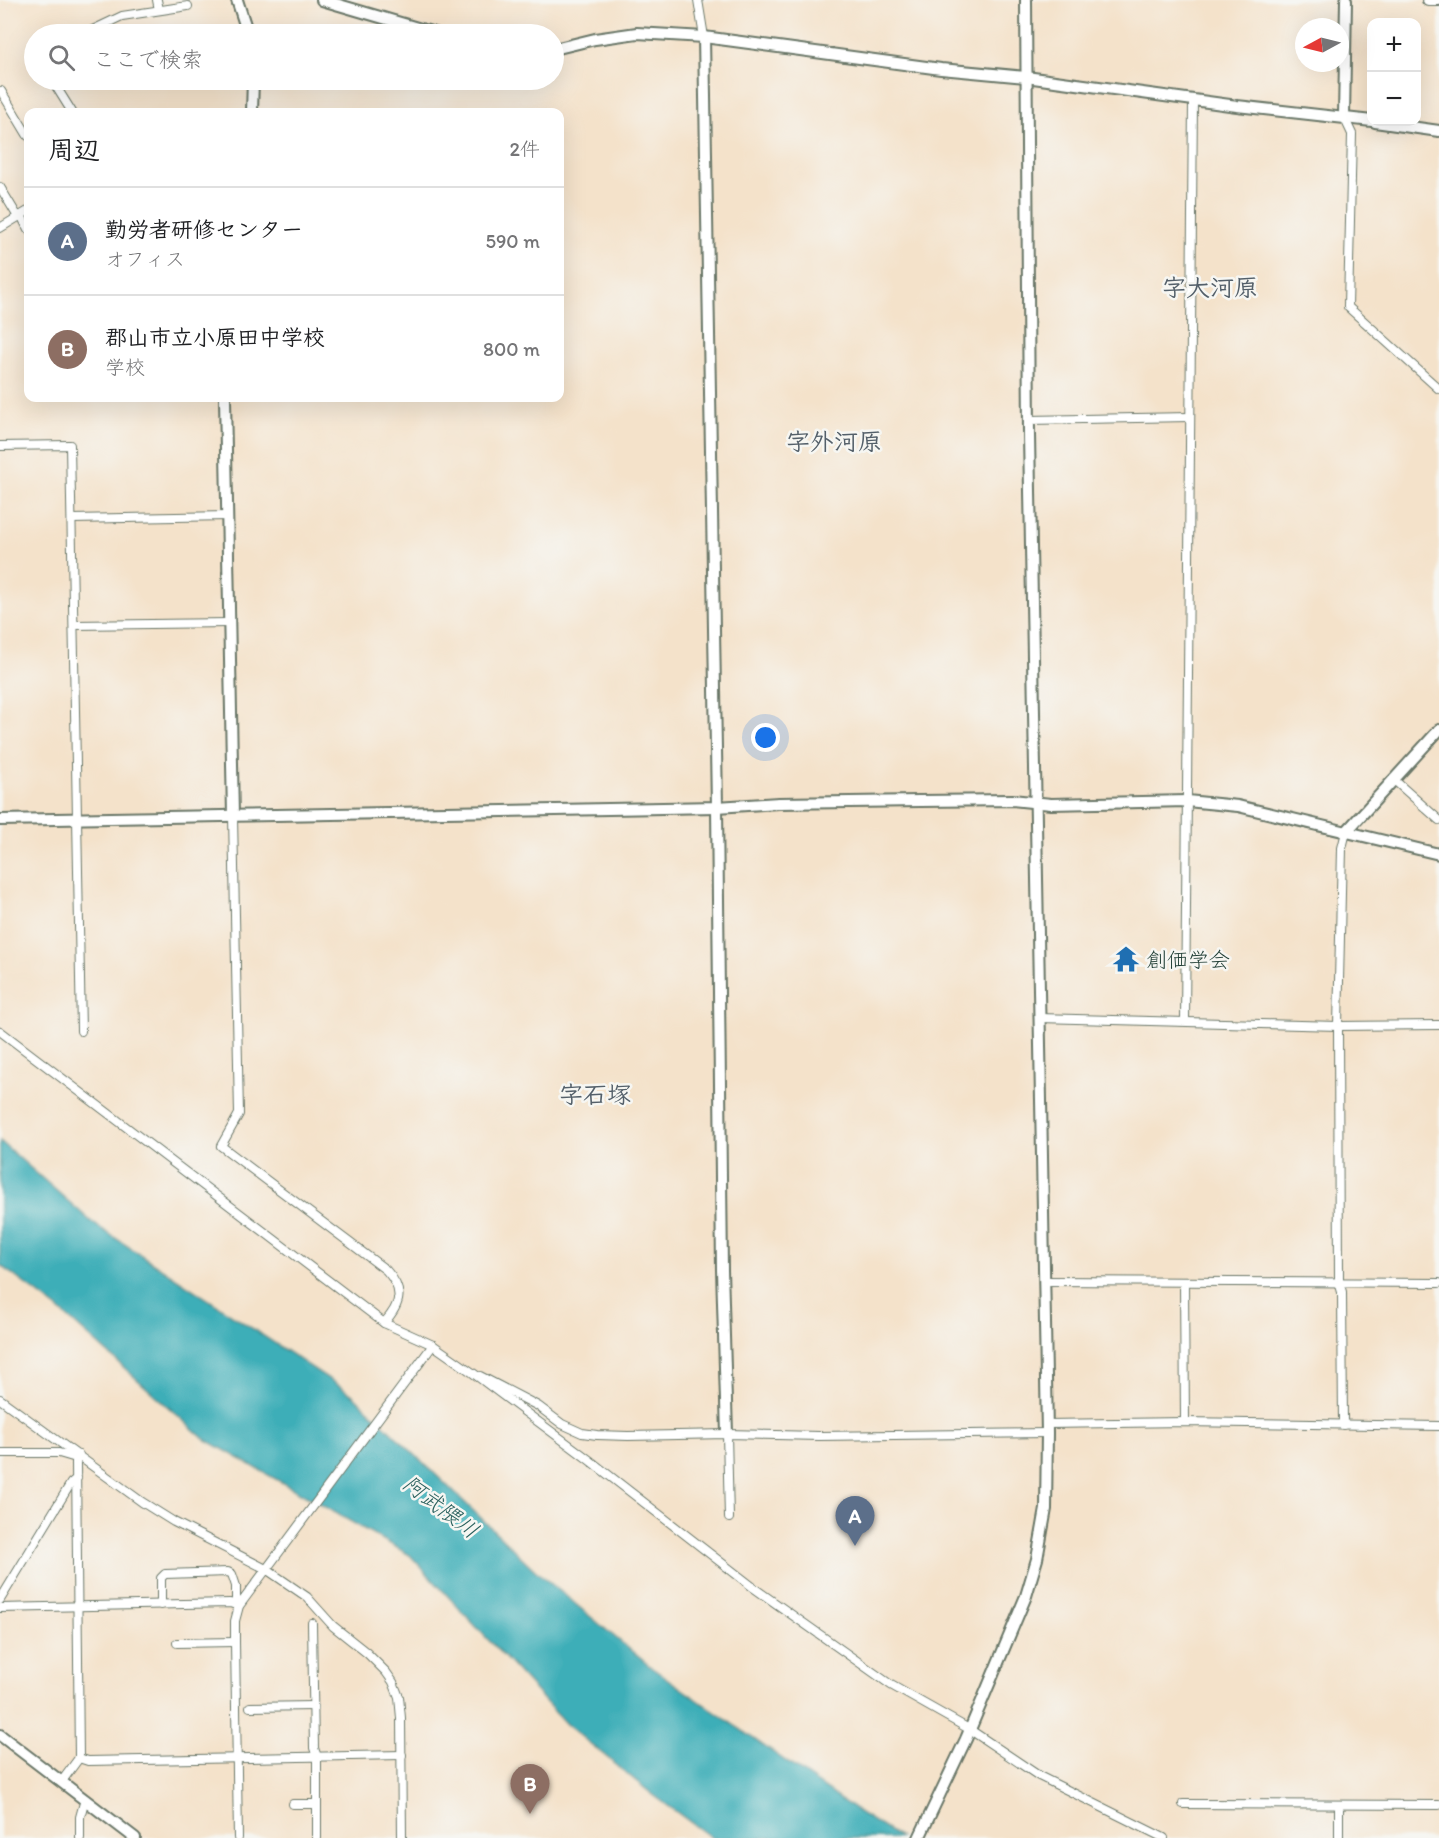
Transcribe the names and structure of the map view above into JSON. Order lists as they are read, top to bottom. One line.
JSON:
{"districts":["字大河原","字外河原","字石塚"],"water":["阿武隈川"],"places":{"temple":["創価学会"]},"north":"left","page":{"map_buttons":["+","−"],"search":"ここで検索","heading":["周辺","2件"],"list":[{"mark":"A","name":"勤労者研修センター","note":"オフィス","value":"590 m"},{"mark":"B","name":"郡山市立小原田中学校","note":"学校","value":"800 m"}],"pins":["A","B"]}}
